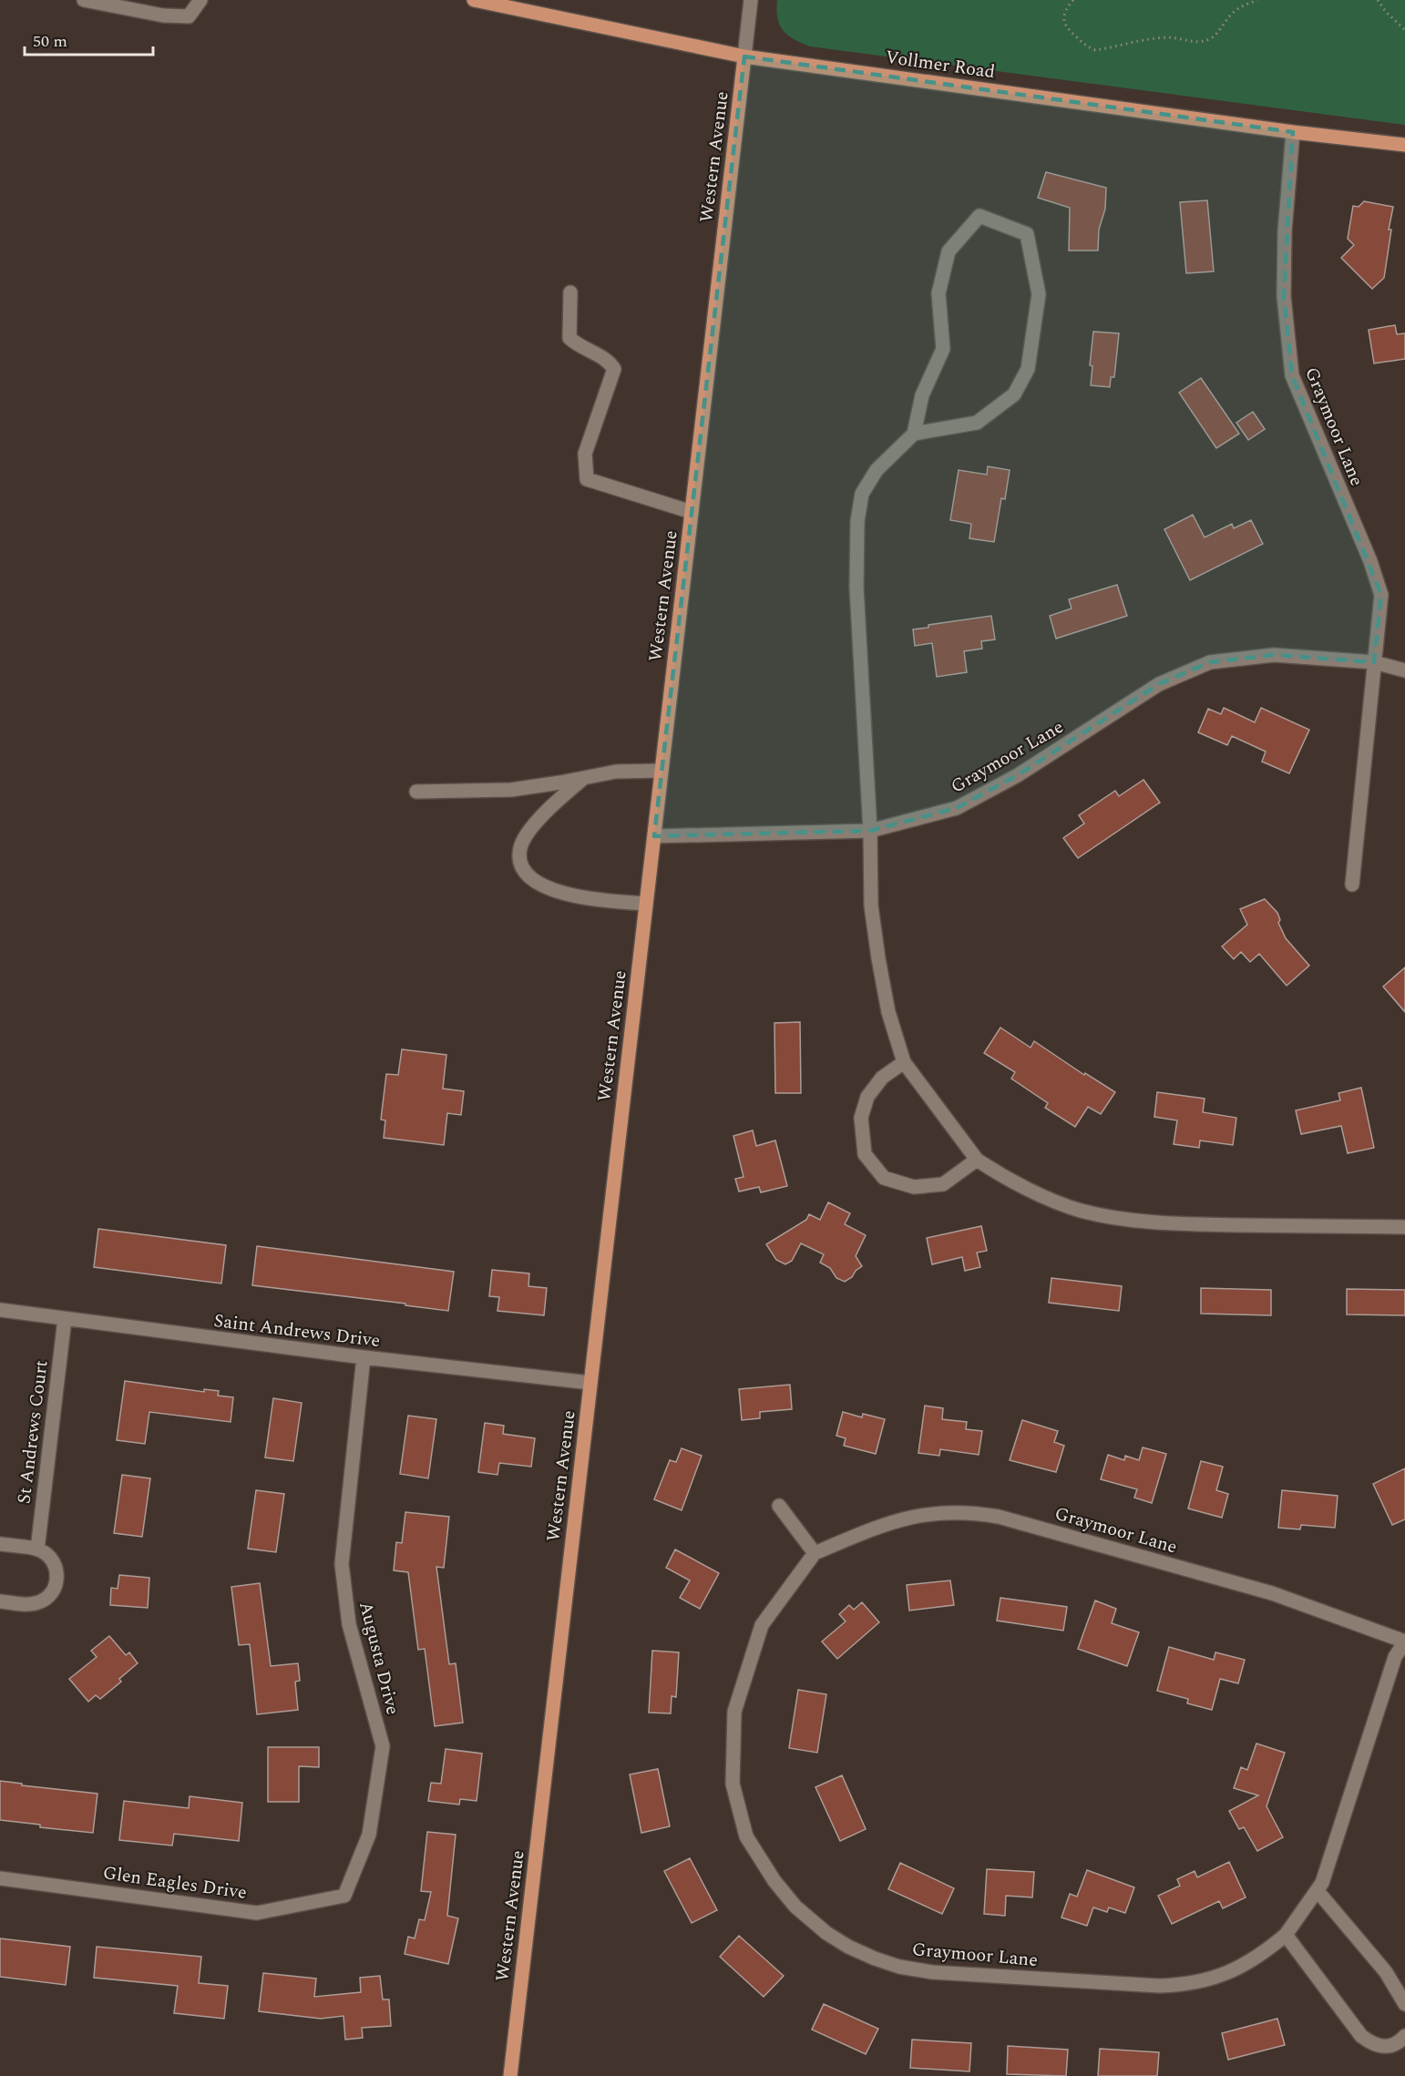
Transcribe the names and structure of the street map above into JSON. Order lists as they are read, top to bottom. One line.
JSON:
{"streets":{"main road":["Vollmer Road","Western Avenue"],"street":["Graymoor Lane","Saint Andrews Drive","St Andrews Court","Augusta Drive","Glen Eagles Drive"]},"crossings":[["Vollmer Road","Western Avenue"],["Vollmer Road","Graymoor Lane"],["Western Avenue","Graymoor Lane"],["Western Avenue","Saint Andrews Drive"],["Saint Andrews Drive","St Andrews Court"],["Saint Andrews Drive","Augusta Drive"],["Augusta Drive","Glen Eagles Drive"]],"scale_bar":"50 m"}
